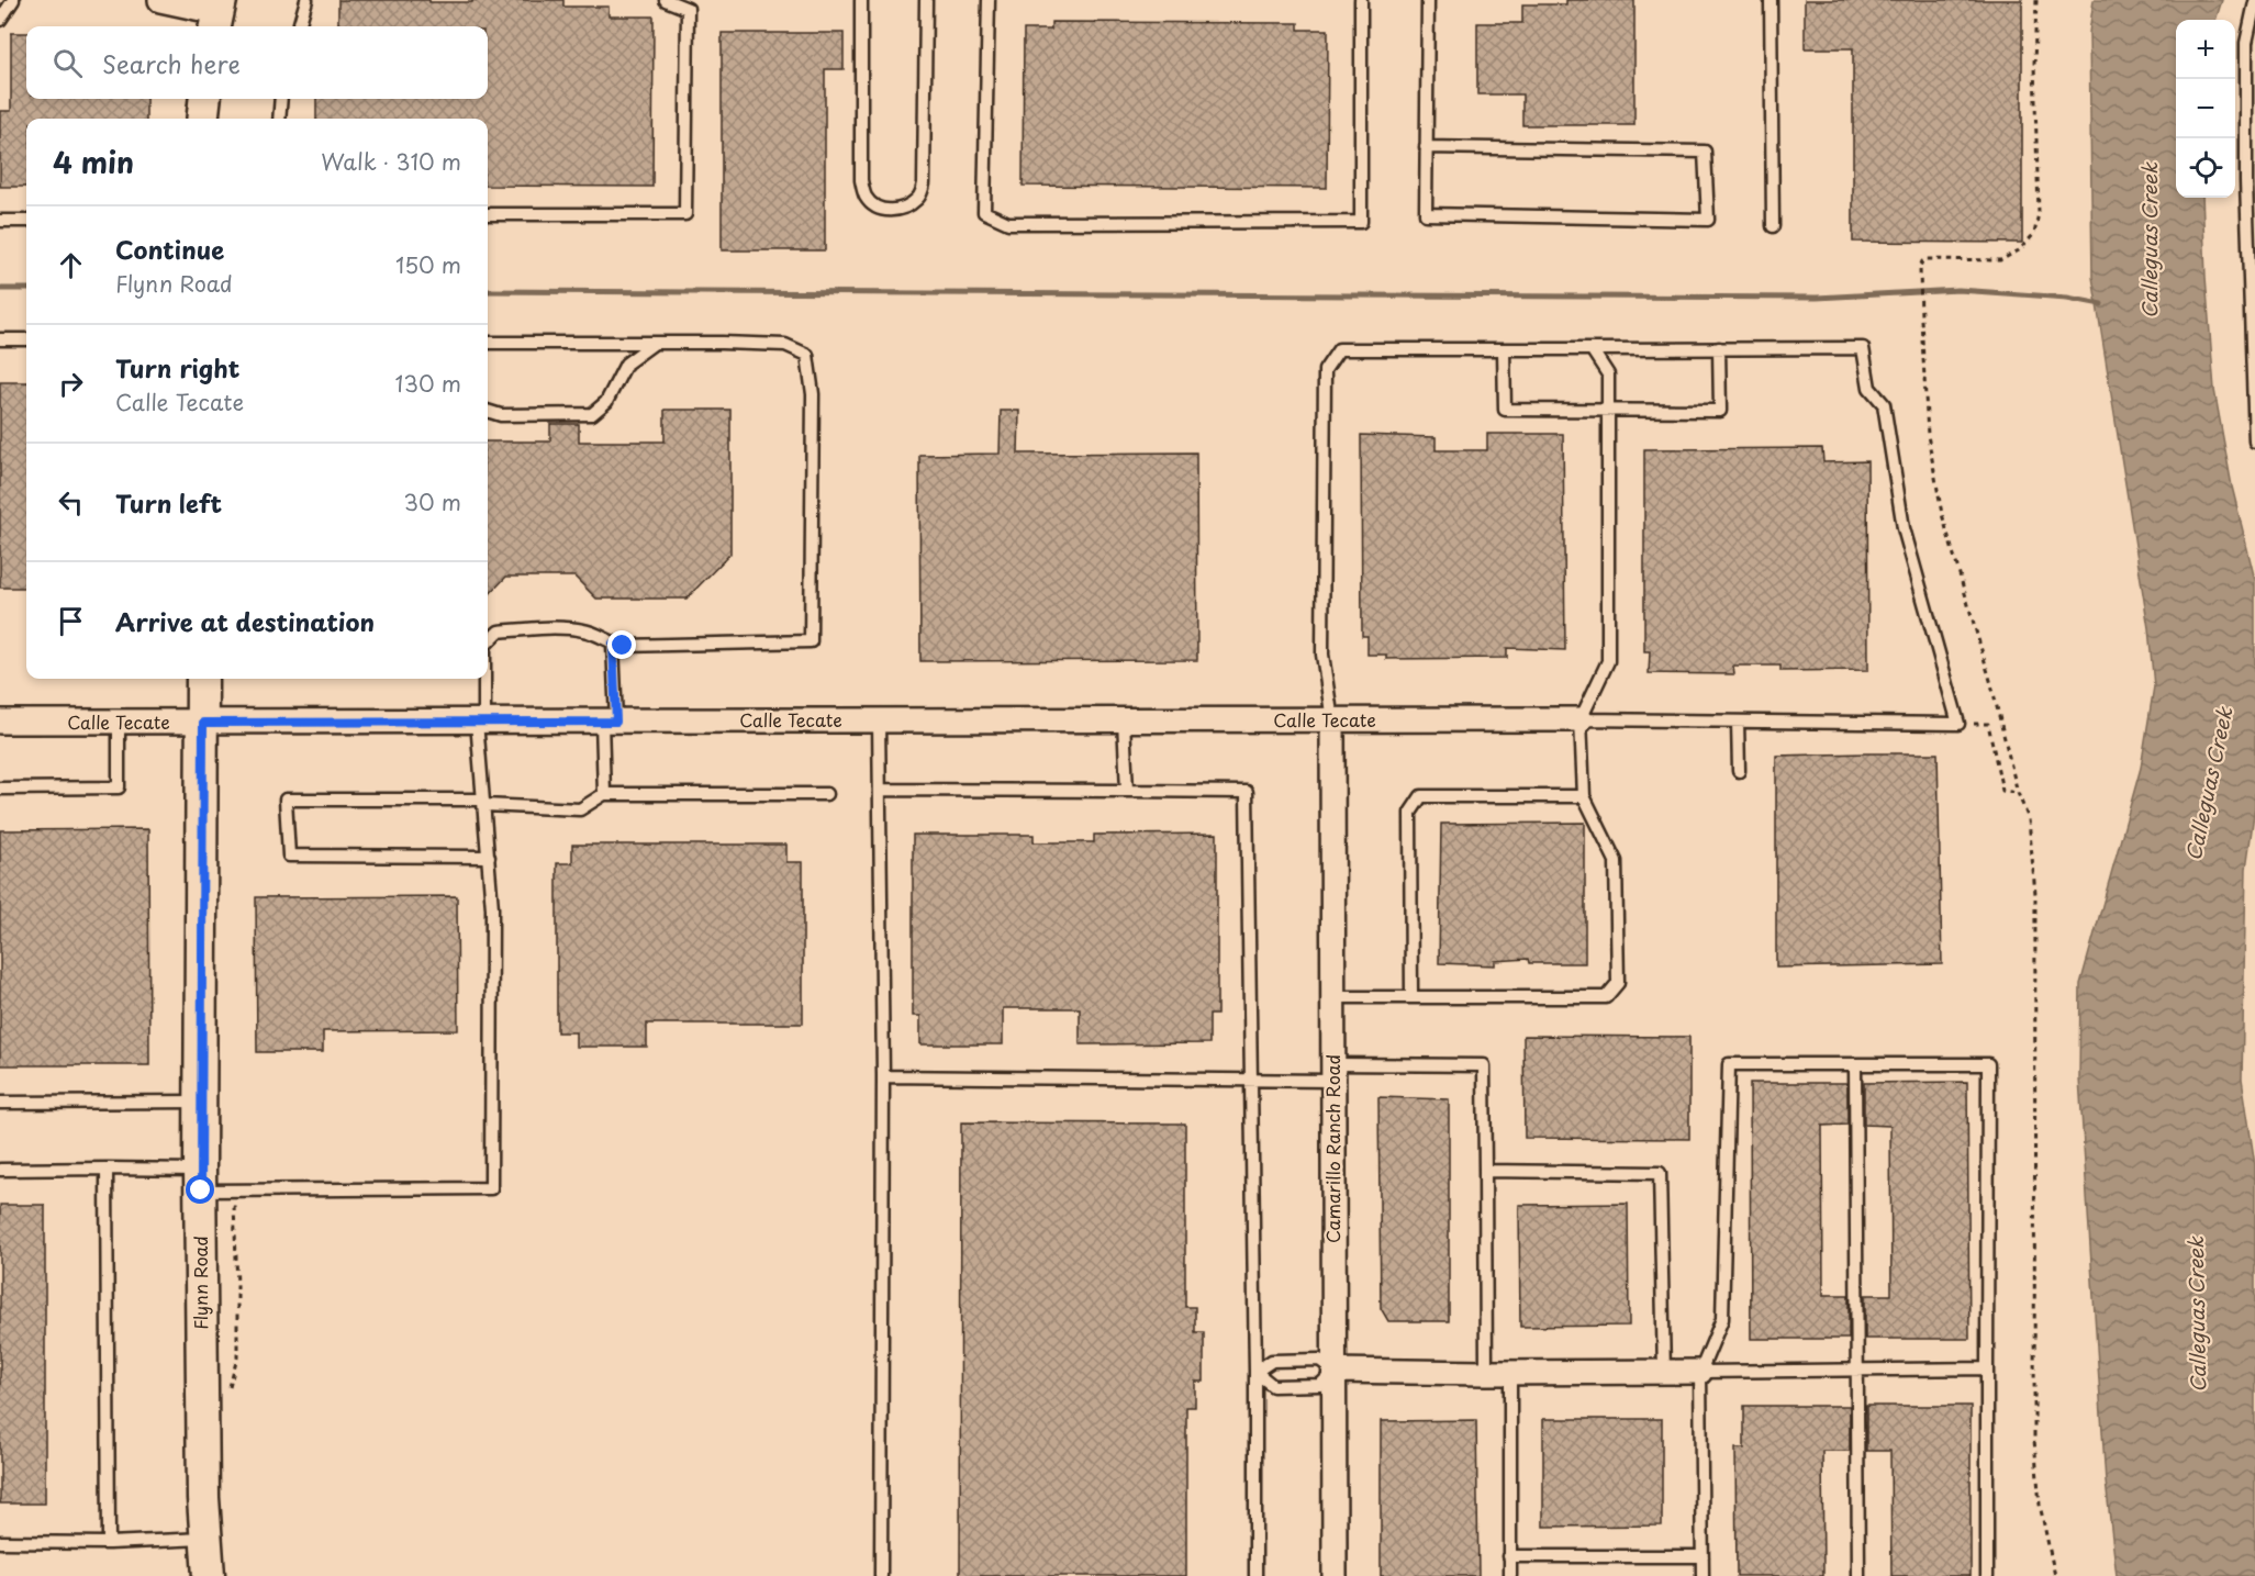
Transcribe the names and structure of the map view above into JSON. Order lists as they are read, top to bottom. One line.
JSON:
{"streets":{"main road":["Flynn Road"],"street":["Calle Tecate","Camarillo Ranch Road"]},"crossings":[["Calle Tecate","Camarillo Ranch Road"],["Calle Tecate","Flynn Road"]],"water":["Calleguas Creek"],"page":{"map_buttons":["+","−"],"search":"Search here","heading":["4 min","Walk · 310 m"],"list":[["Continue","Flynn Road","150 m"],["Turn right","Calle Tecate","130 m"],["Turn left","30 m"],"Arrive at destination"]}}
